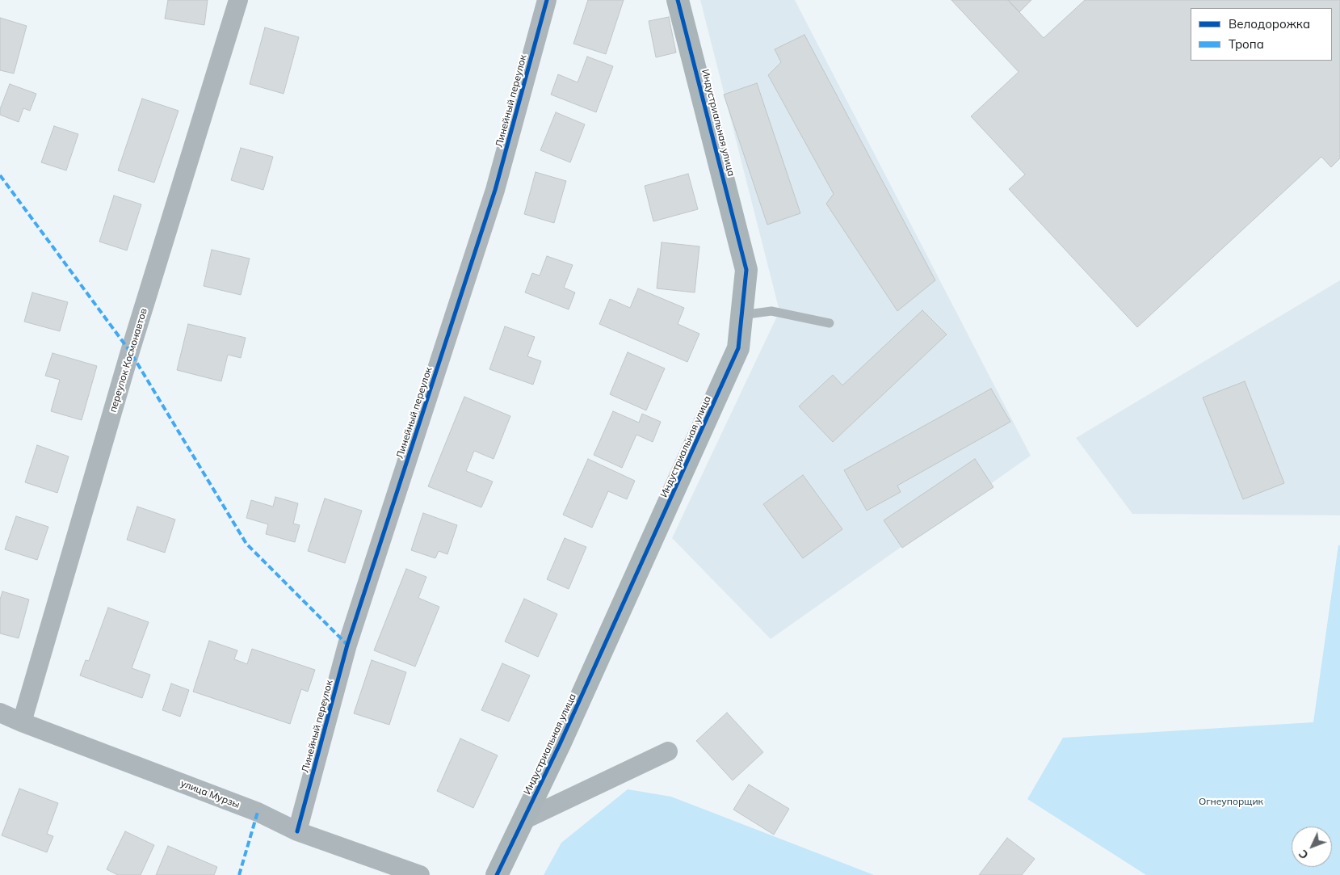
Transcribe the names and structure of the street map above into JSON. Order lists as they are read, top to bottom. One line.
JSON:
{"streets":{"street":["Линейный переулок","Индустриальная улица","переулок Космонавтов","улица Мурзы"]},"crossings":[["Линейный переулок","улица Мурзы"],["переулок Космонавтов","улица Мурзы"]],"parks":["Огнеупорщик"],"legend":["Велодорожка","Тропа"],"north":"bottom left"}
